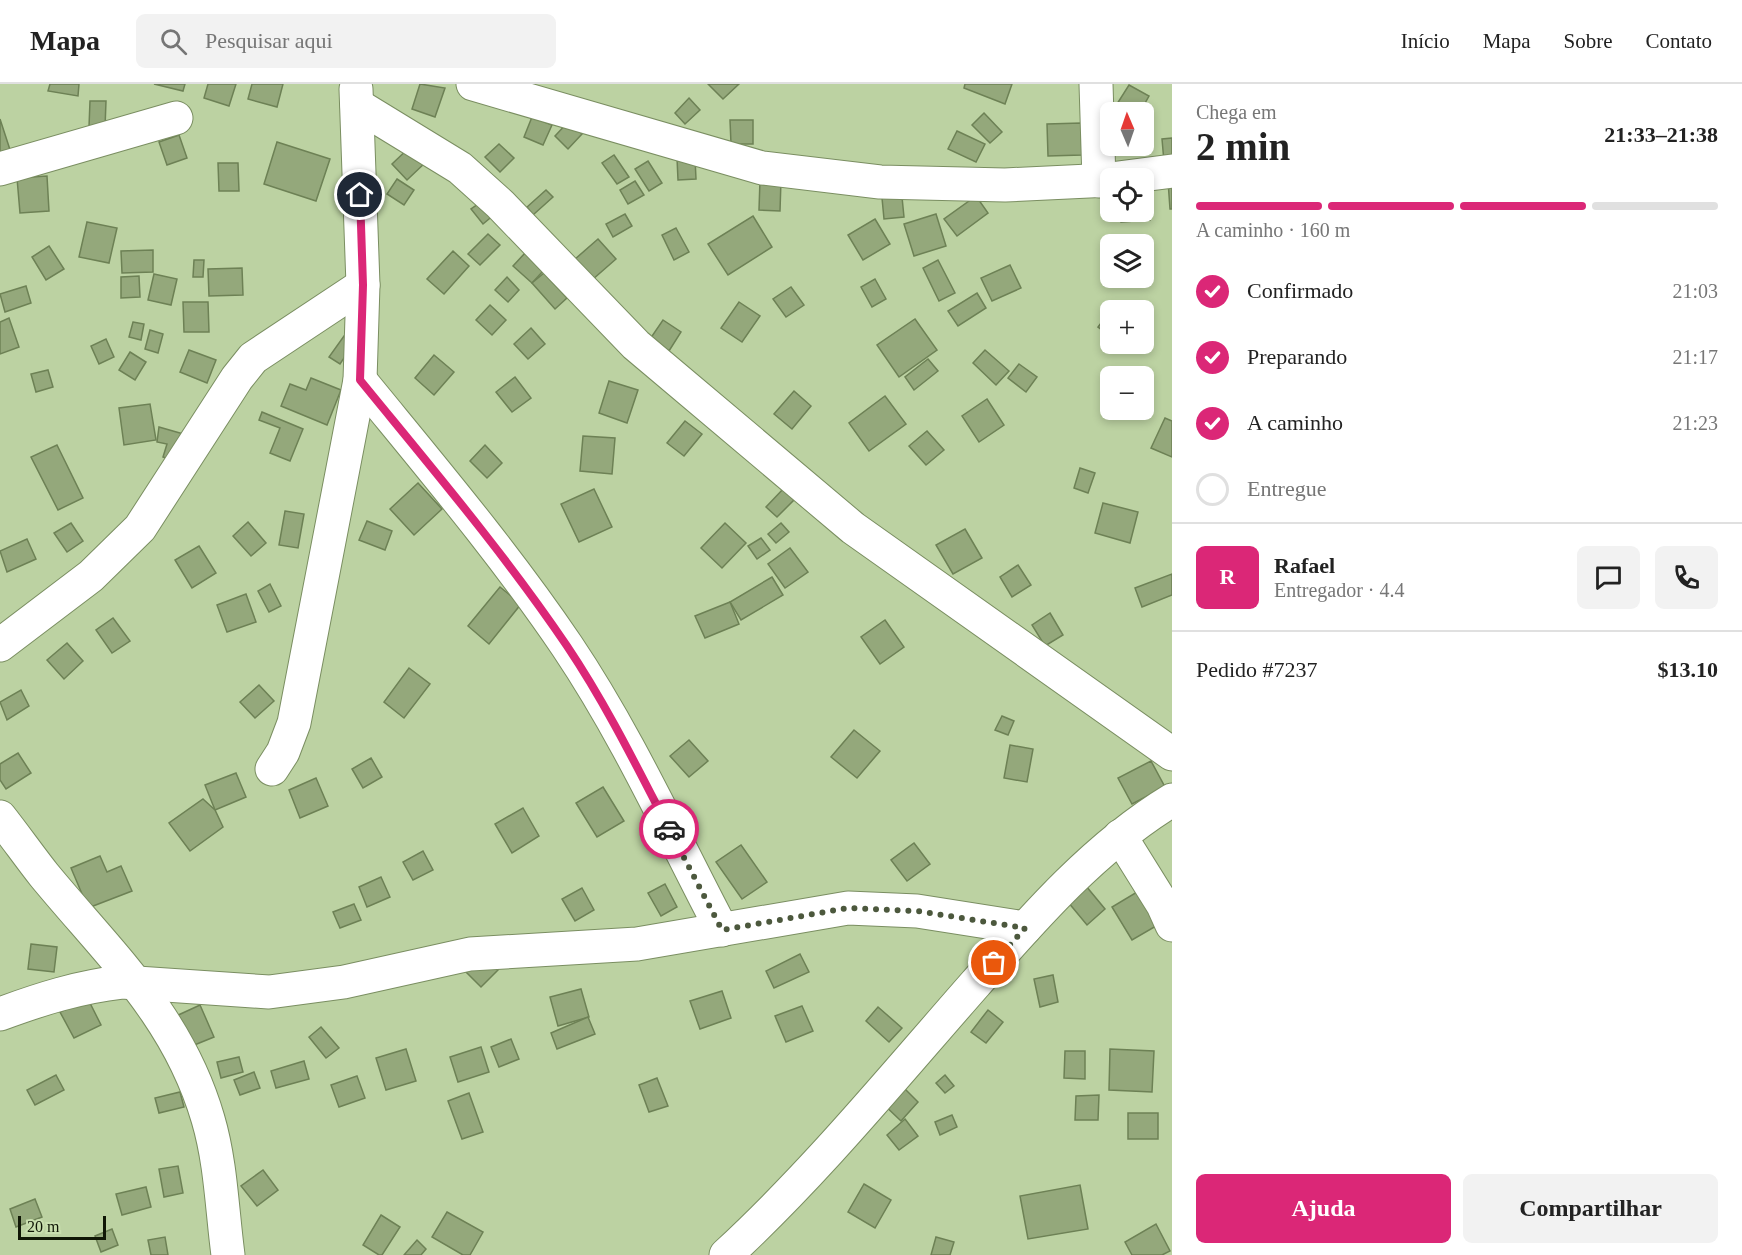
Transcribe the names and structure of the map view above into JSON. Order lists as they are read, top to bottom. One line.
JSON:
{"scale_bar":"20 m","north":"top","page":{"header":"Mapa","search":"Pesquisar aqui","nav":["Início","Mapa","Sobre","Contato"],"heading":["2 min","Chega em","21:33–21:38"],"panel":["Rafael","Entregador · 4.4","Pedido #7237","$13.10"],"map_buttons":["+","−"],"bar":"A caminho · 160 m","list":[["Confirmado","21:03"],["Preparando","21:17"],["A caminho","21:23"],"Entregue"],"round":"R","buttons":["Ajuda","Compartilhar"],"scale":"20 m"}}
